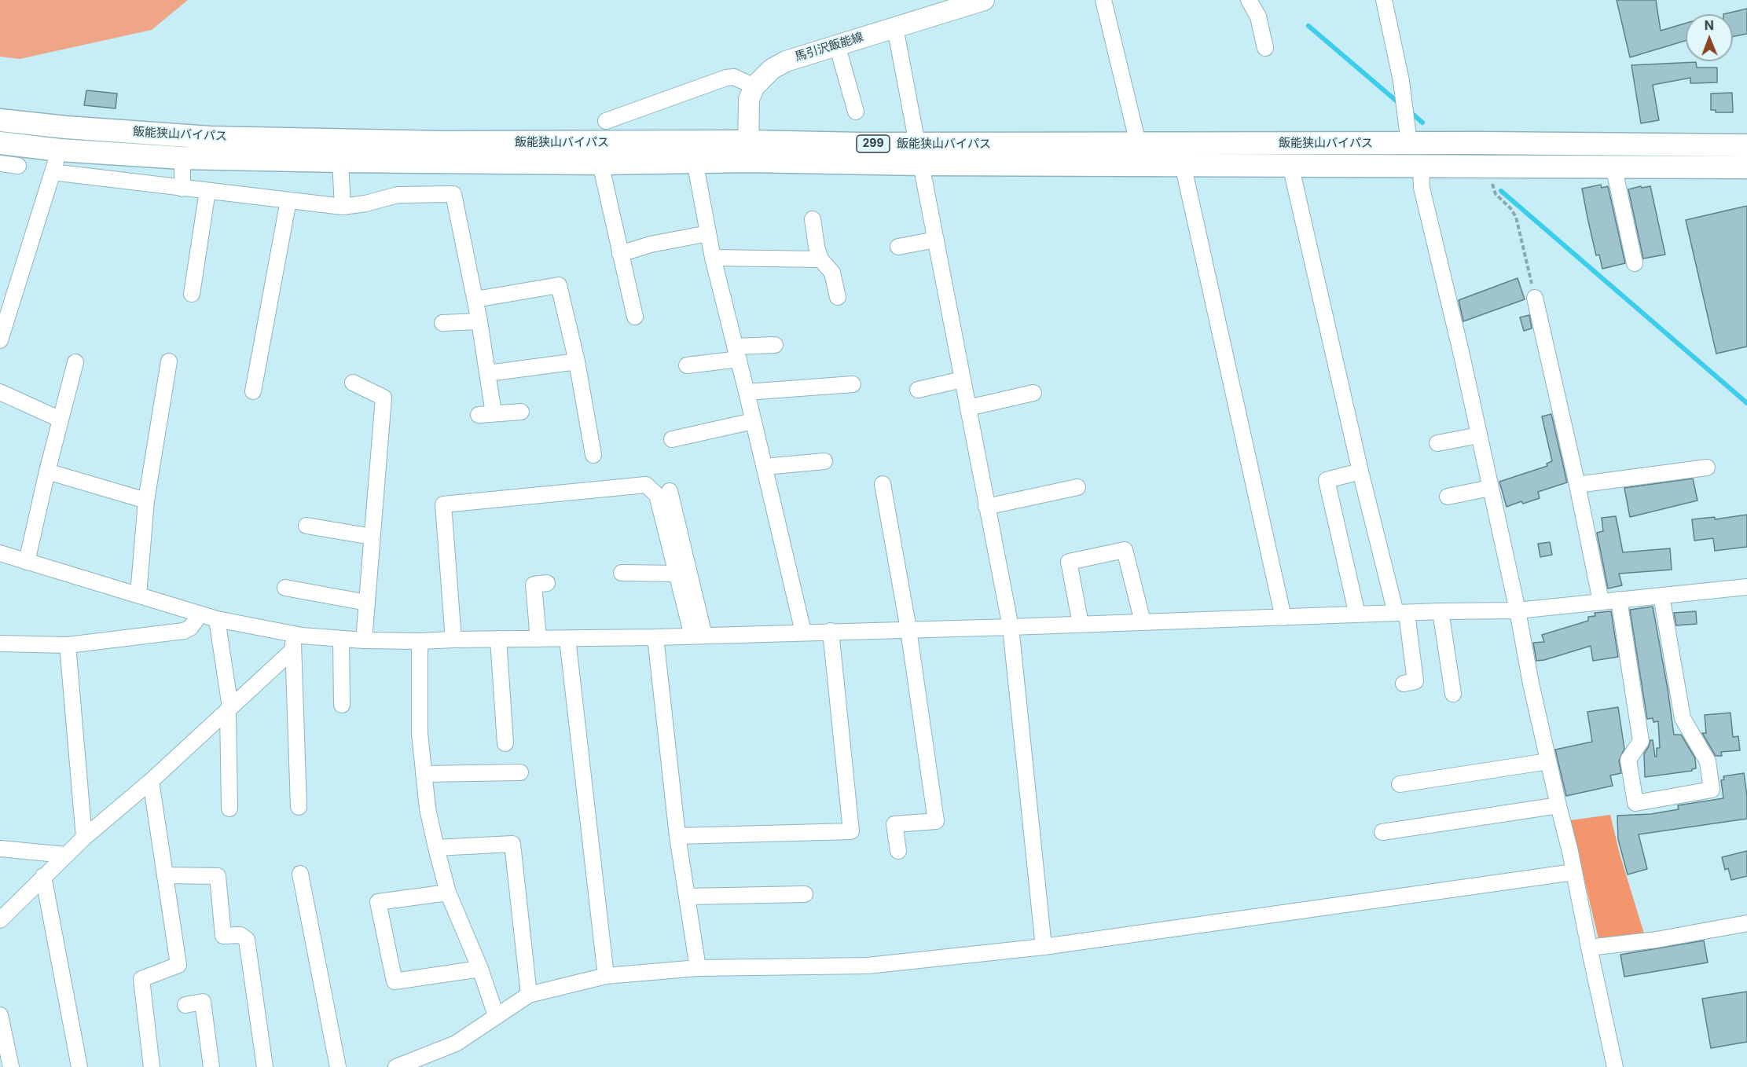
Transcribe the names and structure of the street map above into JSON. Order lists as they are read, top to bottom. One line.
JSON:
{"streets":{"highway":["飯能狭山バイパス","299"],"main road":["馬引沢飯能線"]},"north":"top"}
